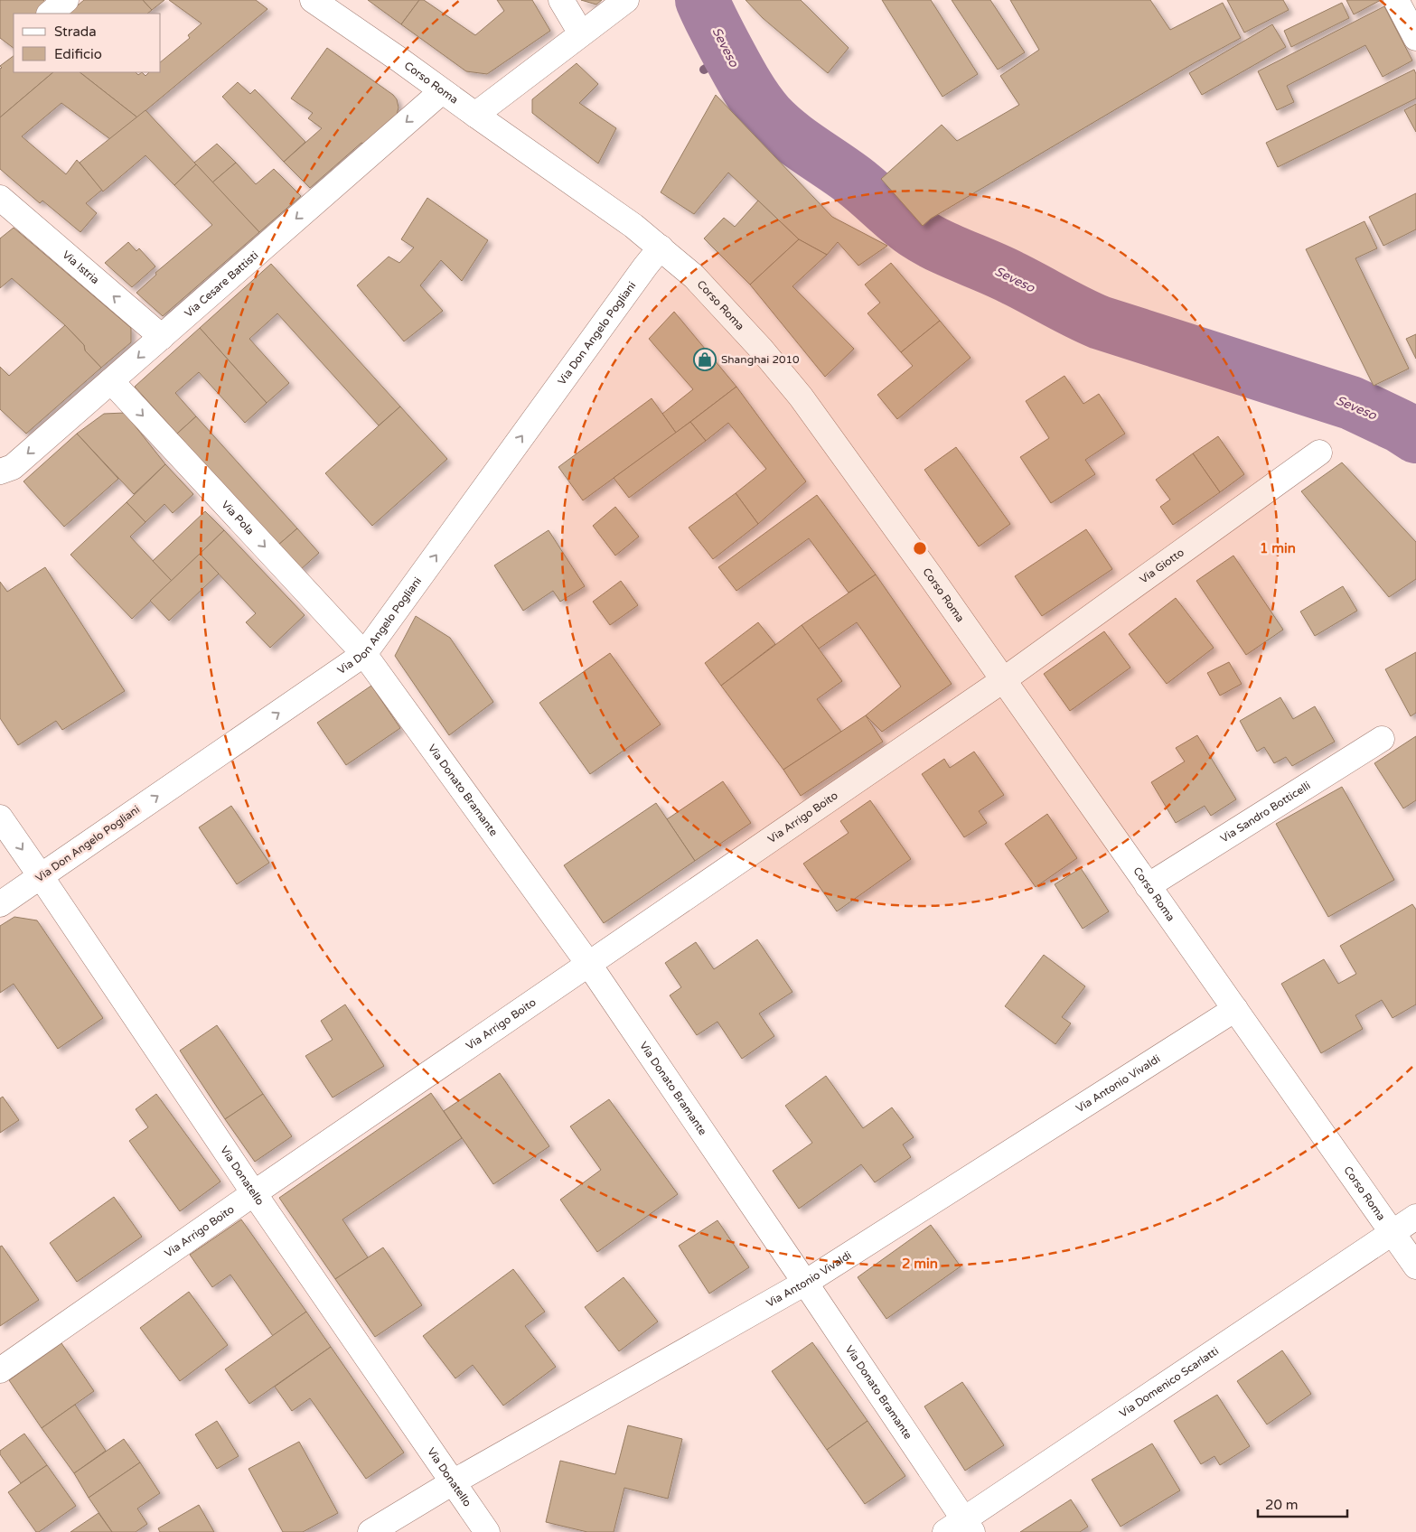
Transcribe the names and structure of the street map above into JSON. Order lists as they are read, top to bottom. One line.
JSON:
{"streets":{"street":["Corso Roma","Via Istria","Via Cesare Battisti","Via Don Angelo Pogliani","Via Pola","Via Giotto","Via Donato Bramante","Via Sandro Botticelli","Via Arrigo Boito","Via Antonio Vivaldi","Via Donatello","Via Domenico Scarlatti"]},"crossings":[["Corso Roma","Via Cesare Battisti"],["Corso Roma","Via Don Angelo Pogliani"],["Corso Roma","Via Giotto"],["Corso Roma","Via Sandro Botticelli"],["Corso Roma","Via Arrigo Boito"],["Corso Roma","Via Antonio Vivaldi"],["Corso Roma","Via Domenico Scarlatti"],["Via Istria","Via Cesare Battisti"],["Via Cesare Battisti","Via Pola"],["Via Don Angelo Pogliani","Via Pola"],["Via Don Angelo Pogliani","Via Donato Bramante"],["Via Don Angelo Pogliani","Via Donatello"],["Via Pola","Via Donato Bramante"],["Via Giotto","Via Arrigo Boito"],["Via Donato Bramante","Via Arrigo Boito"],["Via Donato Bramante","Via Antonio Vivaldi"],["Via Donato Bramante","Via Domenico Scarlatti"],["Via Arrigo Boito","Via Donatello"],["Via Antonio Vivaldi","Via Donatello"]],"one_way":["Via Istria","Via Cesare Battisti","Via Don Angelo Pogliani","Via Pola"],"water":["Seveso"],"places":{"shop":["Shanghai 2010"]},"legend":["Strada","Edificio"],"scale_bar":"20 m","rings":["1 min","2 min"]}
